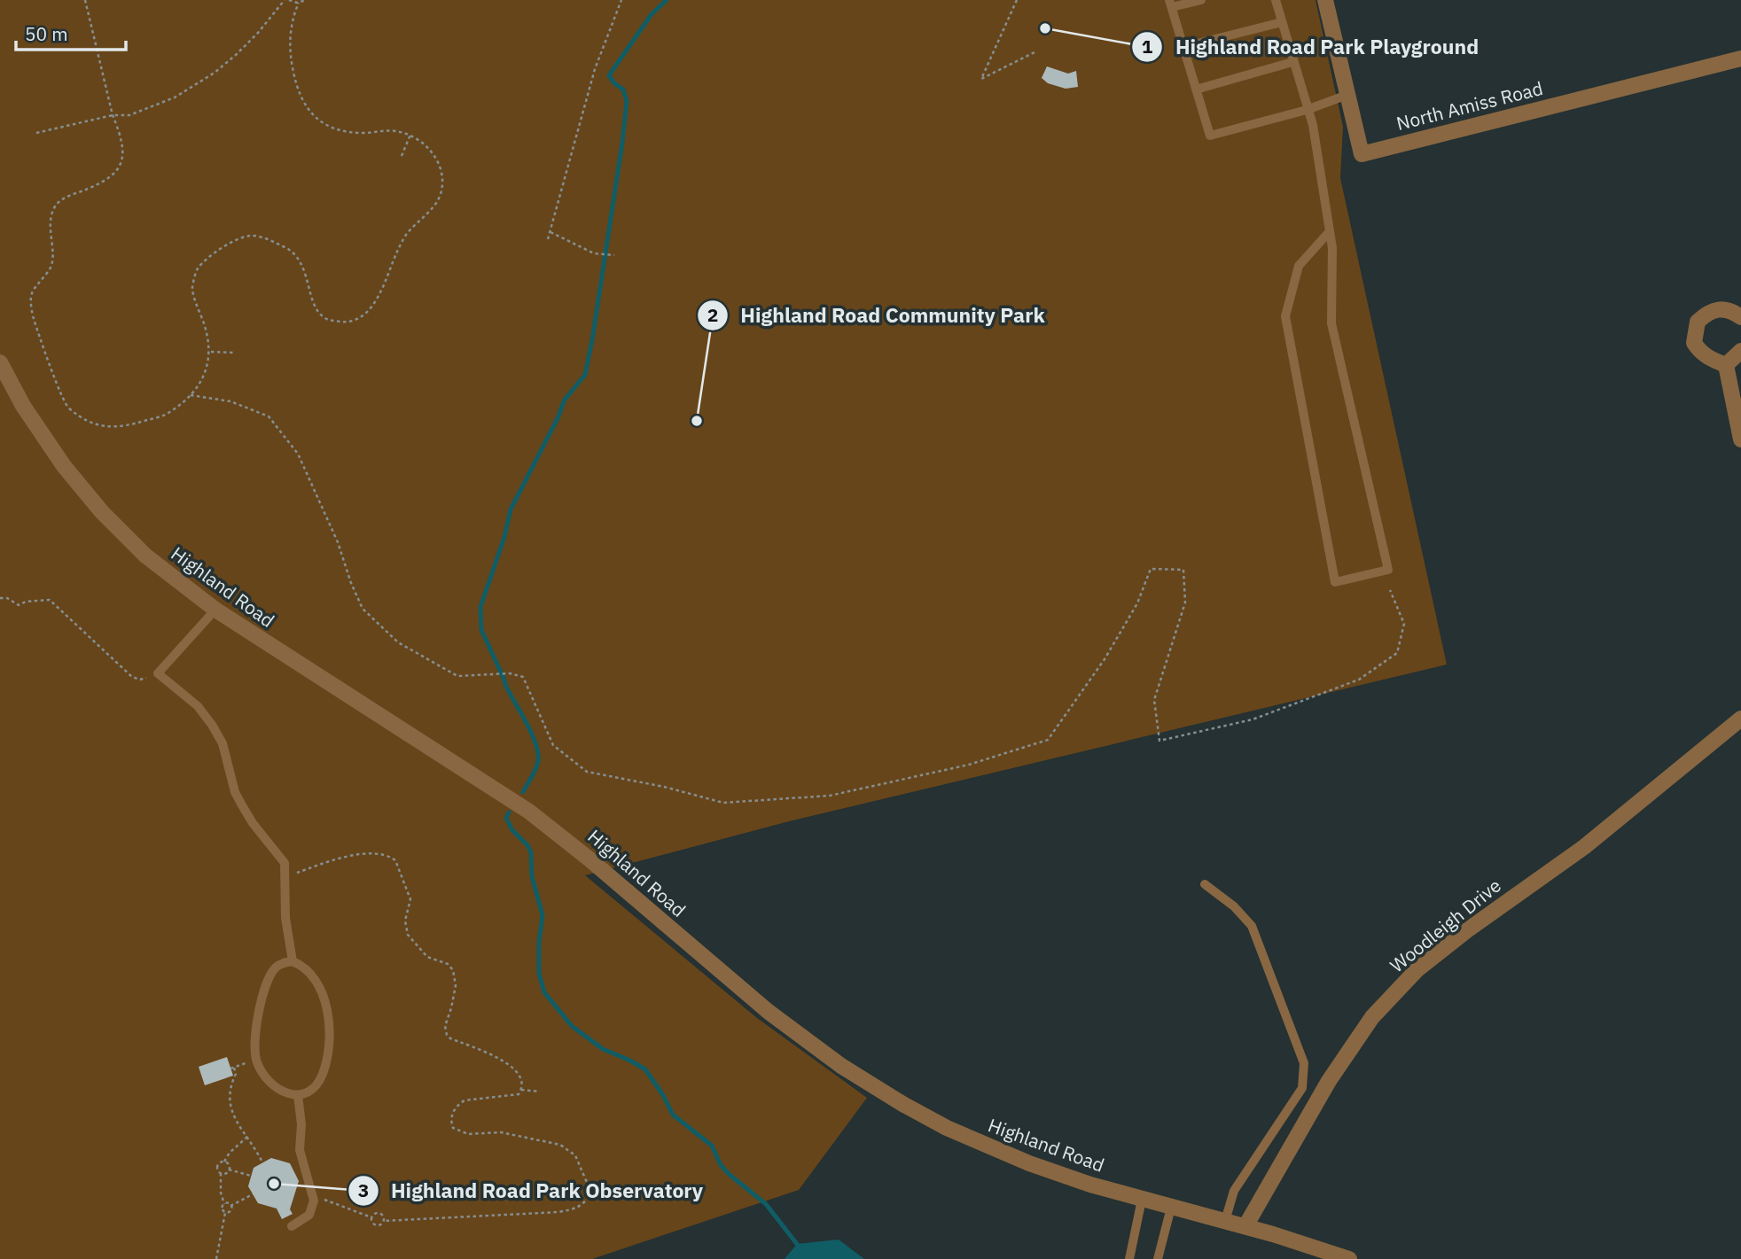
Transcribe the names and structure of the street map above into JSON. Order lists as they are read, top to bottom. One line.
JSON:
{"streets":{"street":["North Amiss Road","Highland Road","Woodleigh Drive"]},"crossings":[["Highland Road","Woodleigh Drive"]],"places":["Highland Road Park Playground","Highland Road Community Park","Highland Road Park Observatory"],"scale_bar":"50 m"}
